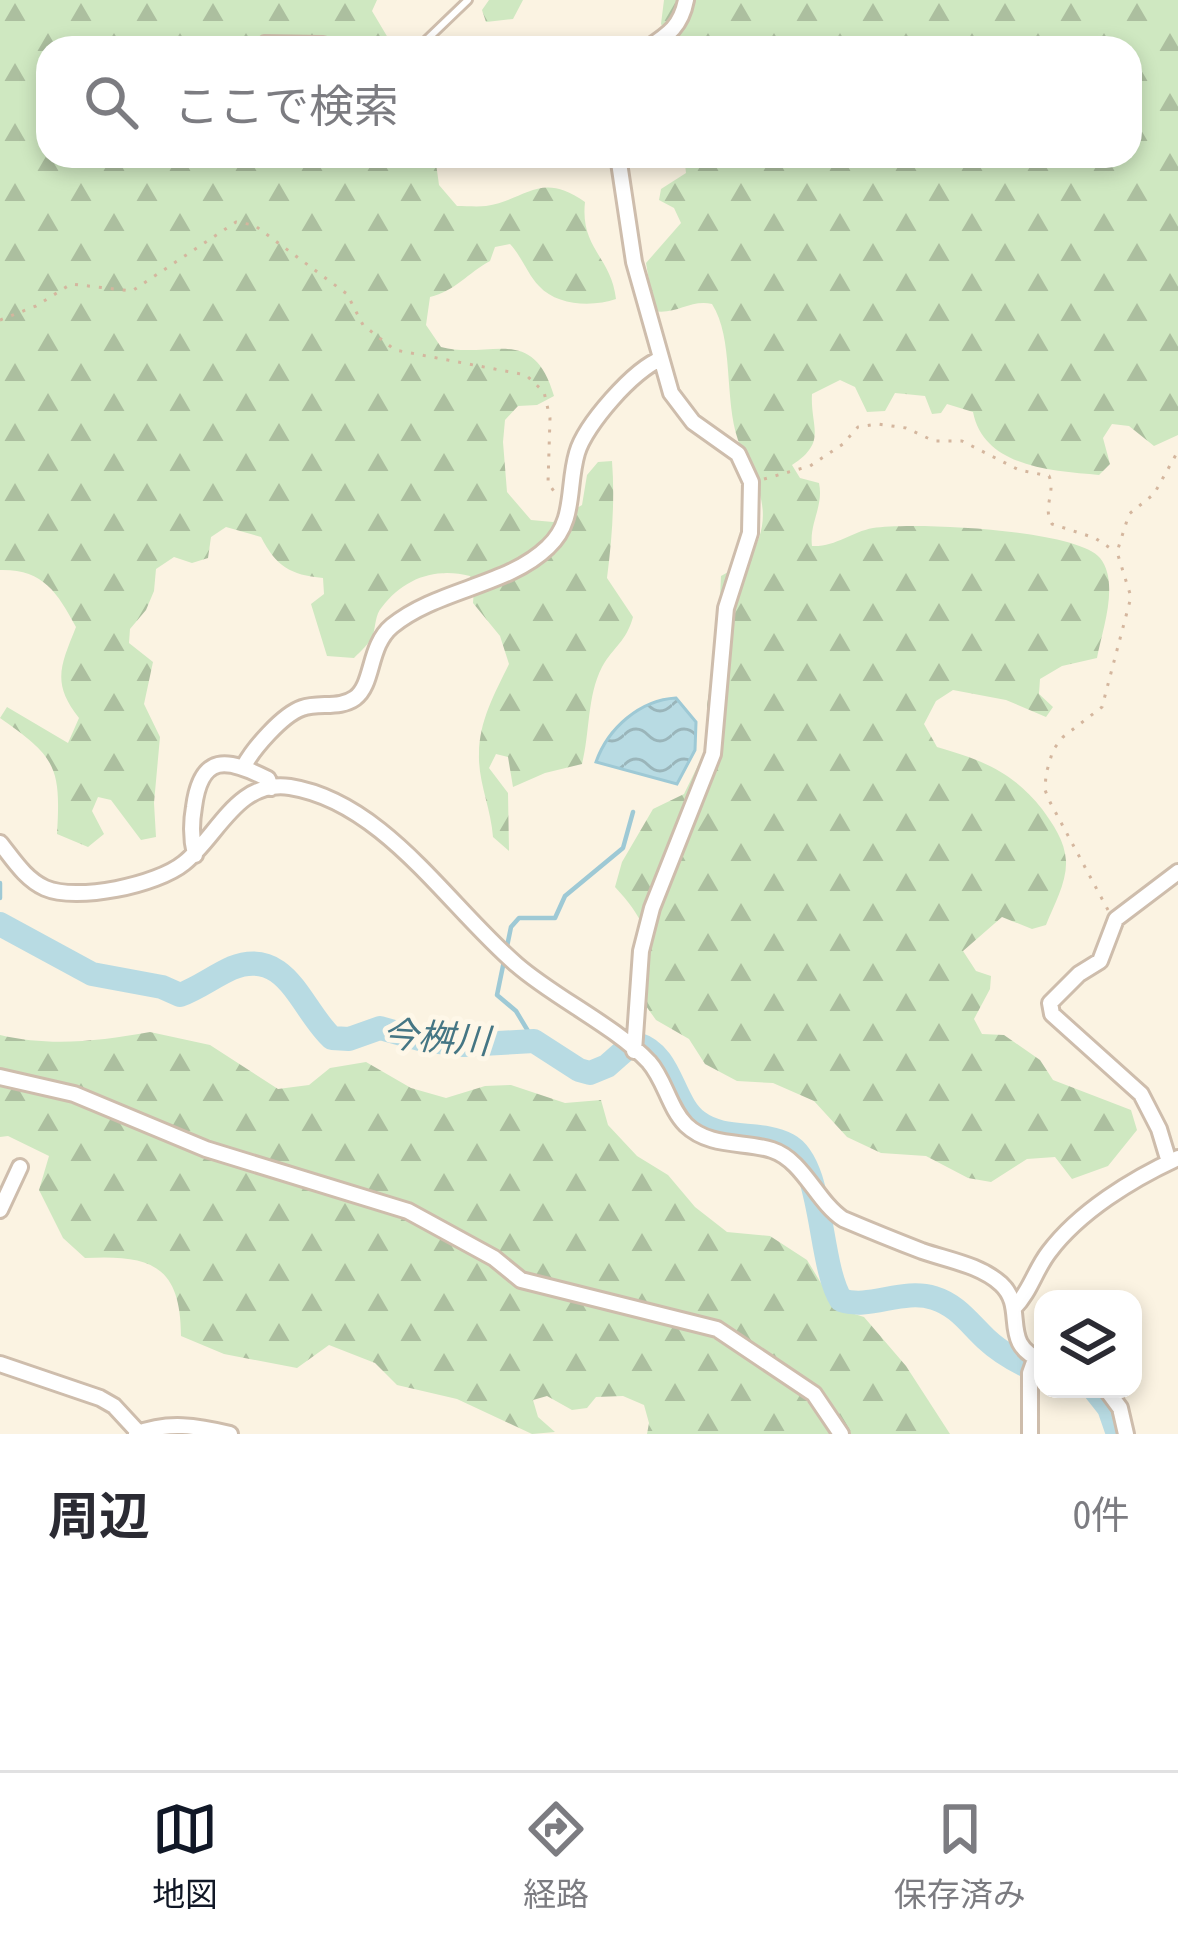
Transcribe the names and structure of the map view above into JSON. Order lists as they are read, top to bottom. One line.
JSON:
{"water":["今桝川"],"page":{"search":"ここで検索","heading":["周辺","0件"],"nav":["地図","経路","保存済み"]}}
